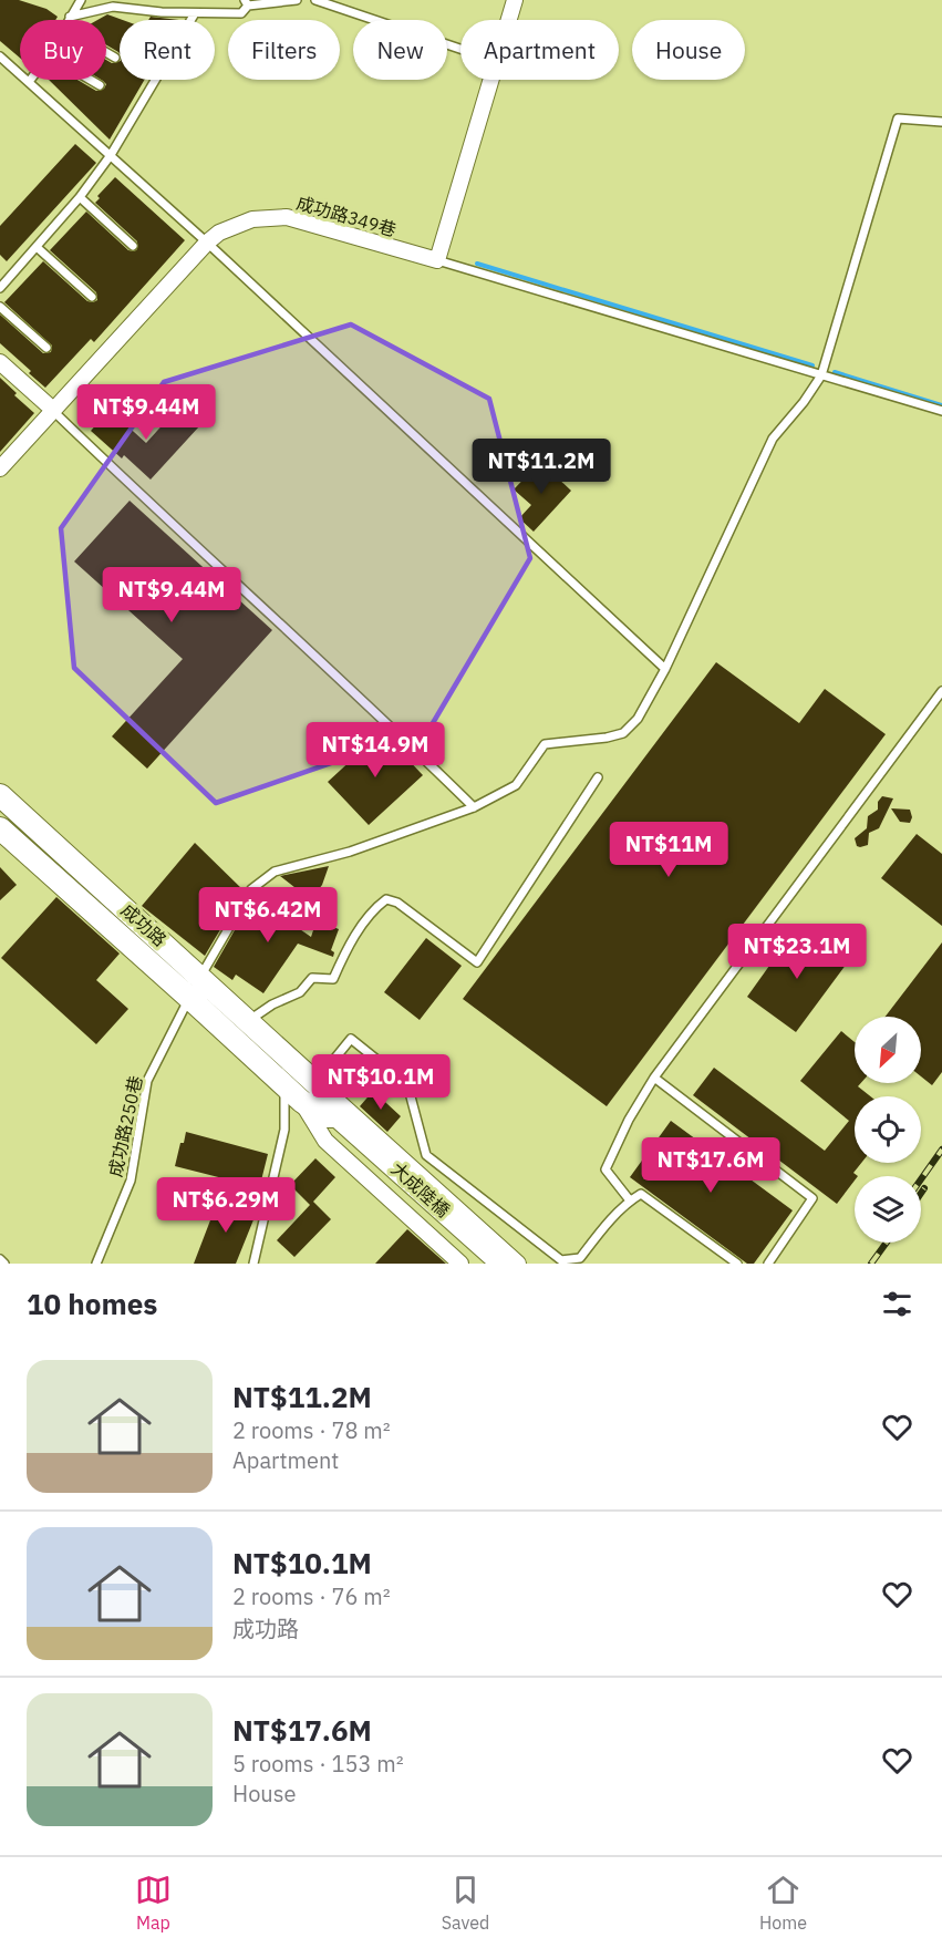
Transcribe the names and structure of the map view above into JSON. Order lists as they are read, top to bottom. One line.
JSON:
{"streets":{"main road":["成功路","大成陸橋"],"street":["成功路349巷"],"lane":["成功路250巷"]},"crossings":[["成功路","成功路250巷"],["成功路","大成陸橋"]],"north":"bottom left","page":{"chip":["Buy","Rent","Filters","New","Apartment","House"],"price":["NT$9.44M","NT$11.2M","NT$9.44M","NT$14.9M","NT$11M","NT$6.42M","NT$23.1M","NT$10.1M","NT$17.6M","NT$6.29M"],"heading":"10 homes","list":[{"name":"NT$11.2M","note":"2 rooms · 78 m² · Apartment"},{"name":"NT$10.1M","note":"2 rooms · 76 m² · 成功路"},{"name":"NT$17.6M","note":"5 rooms · 153 m² · House"}],"tabs":["Map","Saved","Home"]}}
